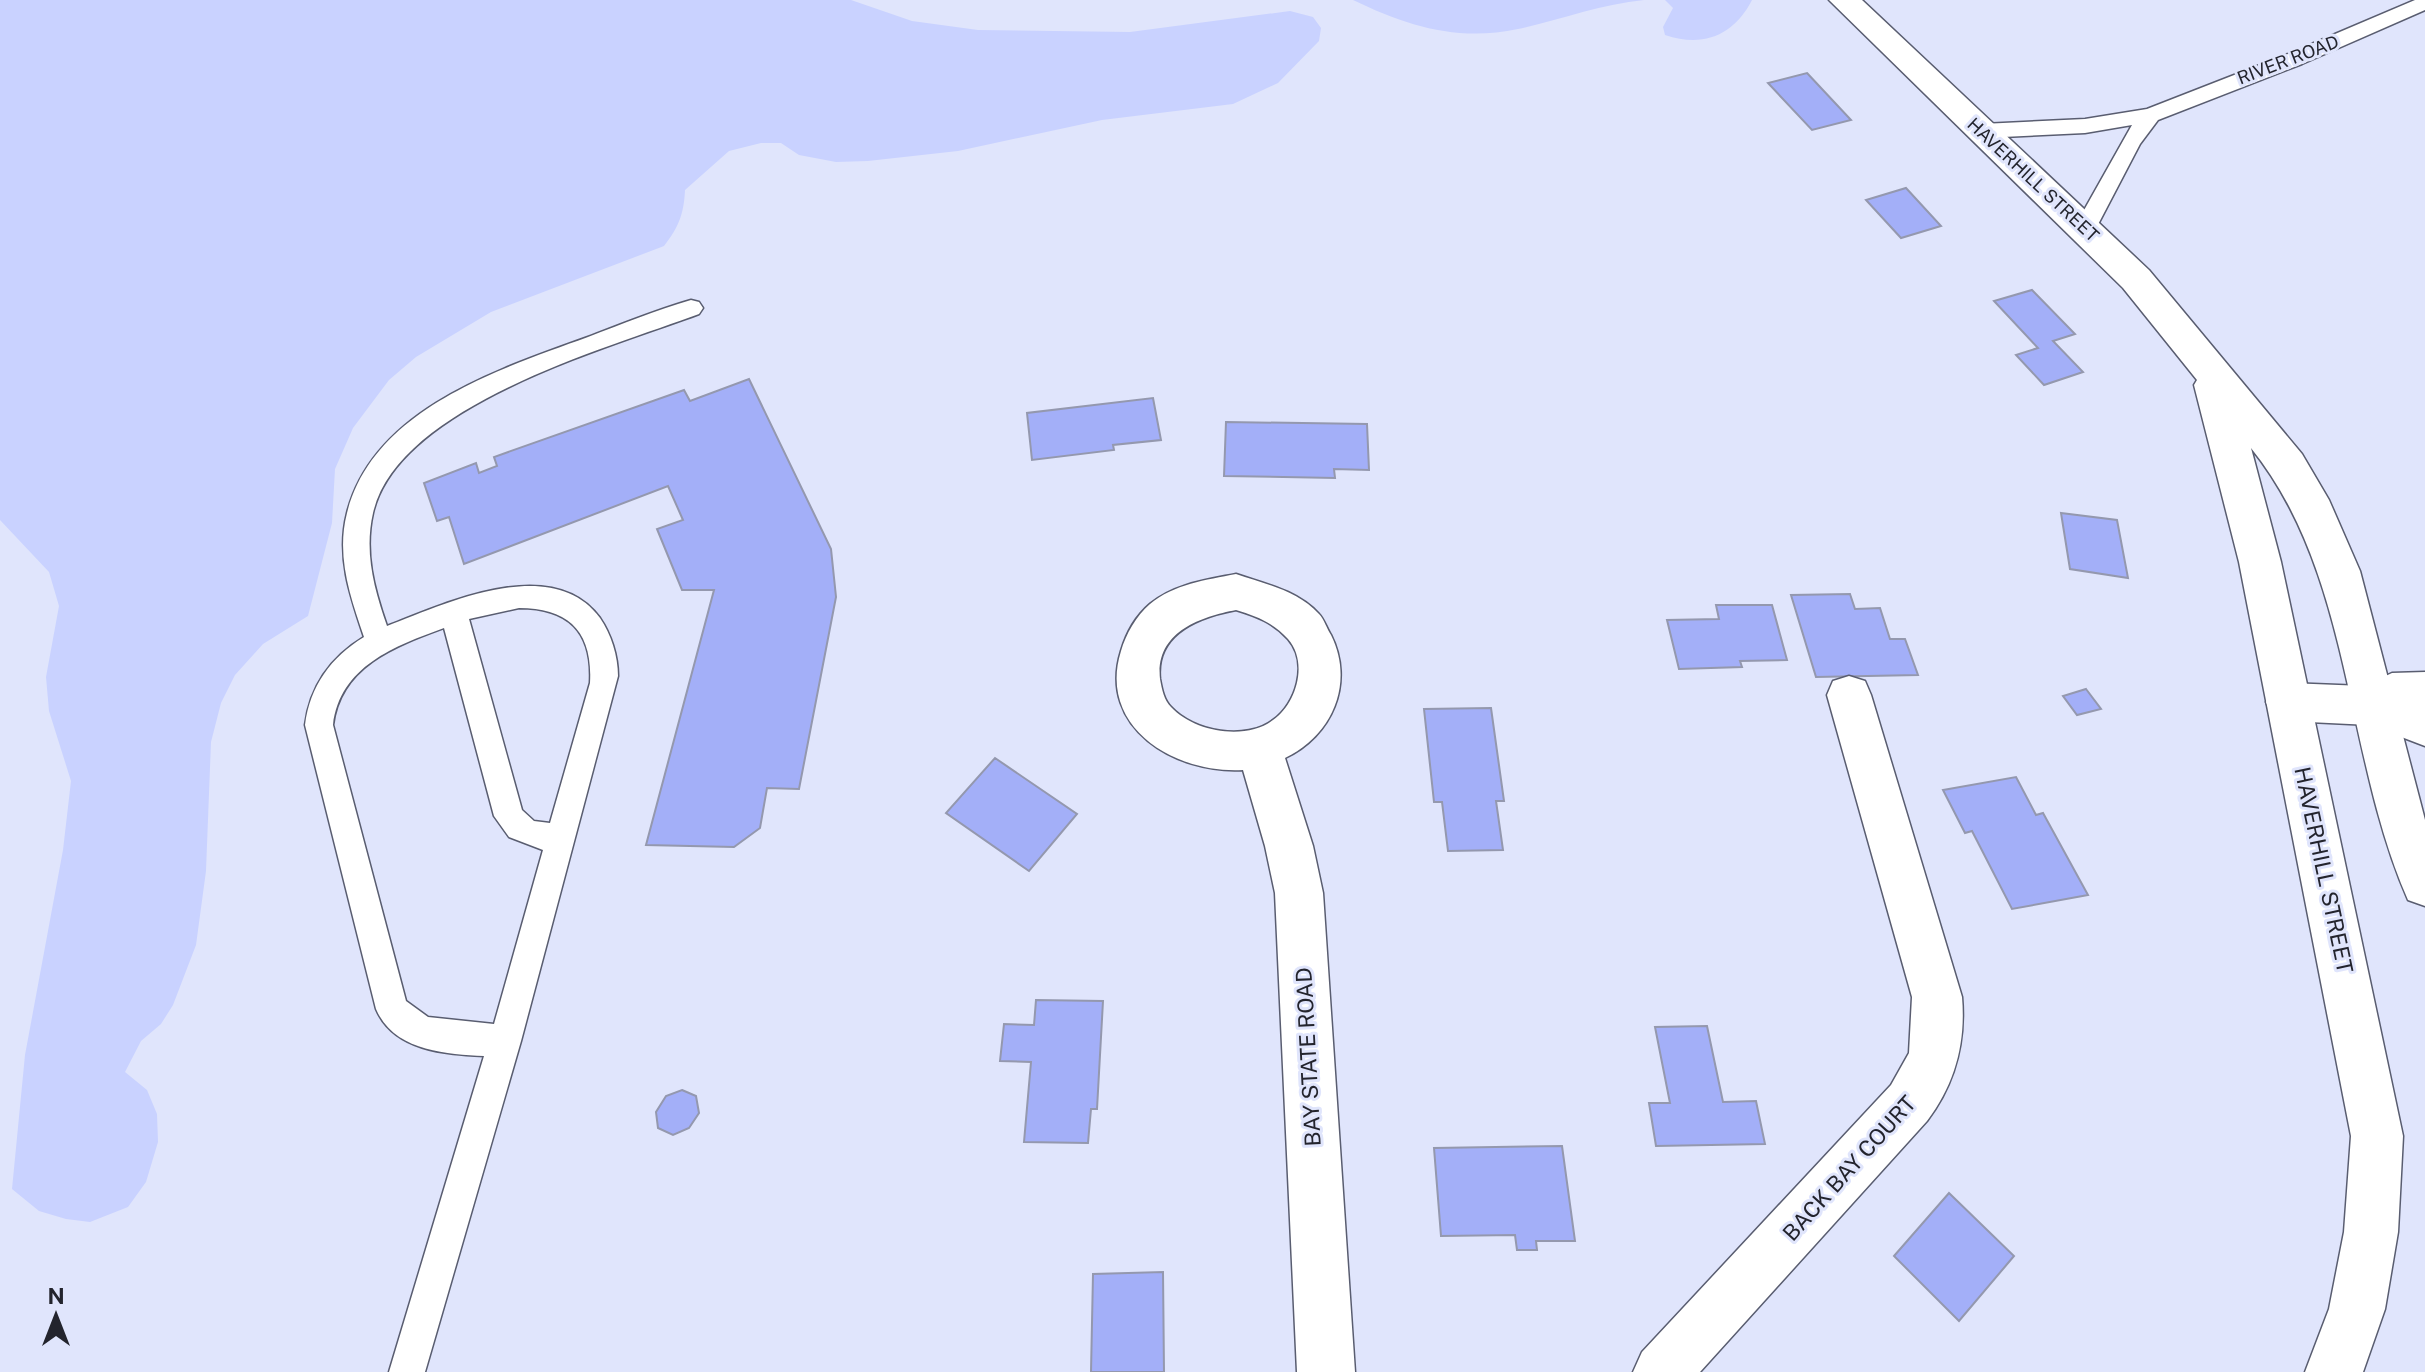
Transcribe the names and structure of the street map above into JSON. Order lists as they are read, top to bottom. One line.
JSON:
{"streets":{"street":["HAVERHILL STREET","BAY STATE ROAD","BACK BAY COURT"],"lane":["RIVER ROAD"]},"crossings":[["RIVER ROAD","HAVERHILL STREET"]],"north":"top"}
